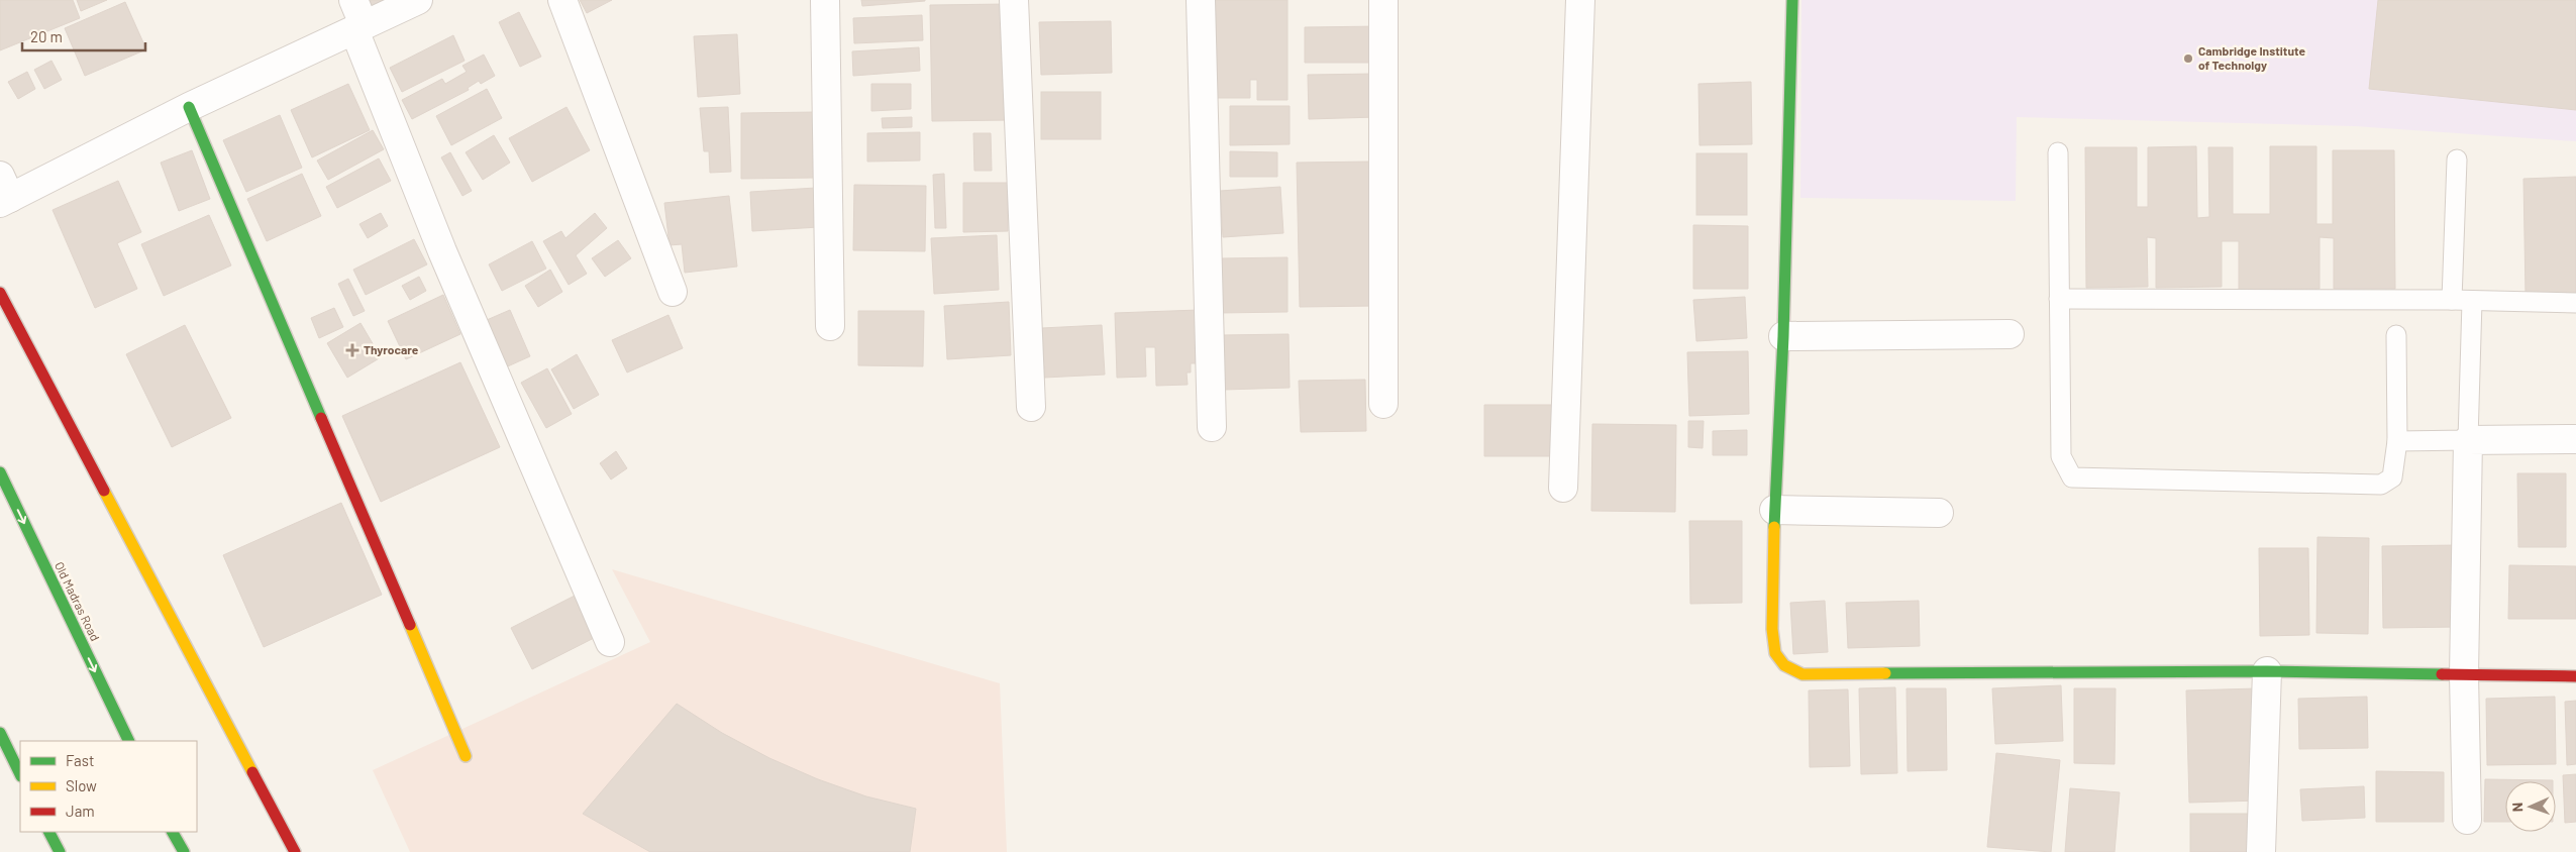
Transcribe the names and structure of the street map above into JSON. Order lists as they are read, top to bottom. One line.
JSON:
{"streets":{"main road":["Old Madras Road"]},"places":{"other":["Cambridge Institute of Technolgy"],"health":["Thyrocare"]},"legend":["Fast","Slow","Jam"],"scale_bar":"20 m","north":"left"}
